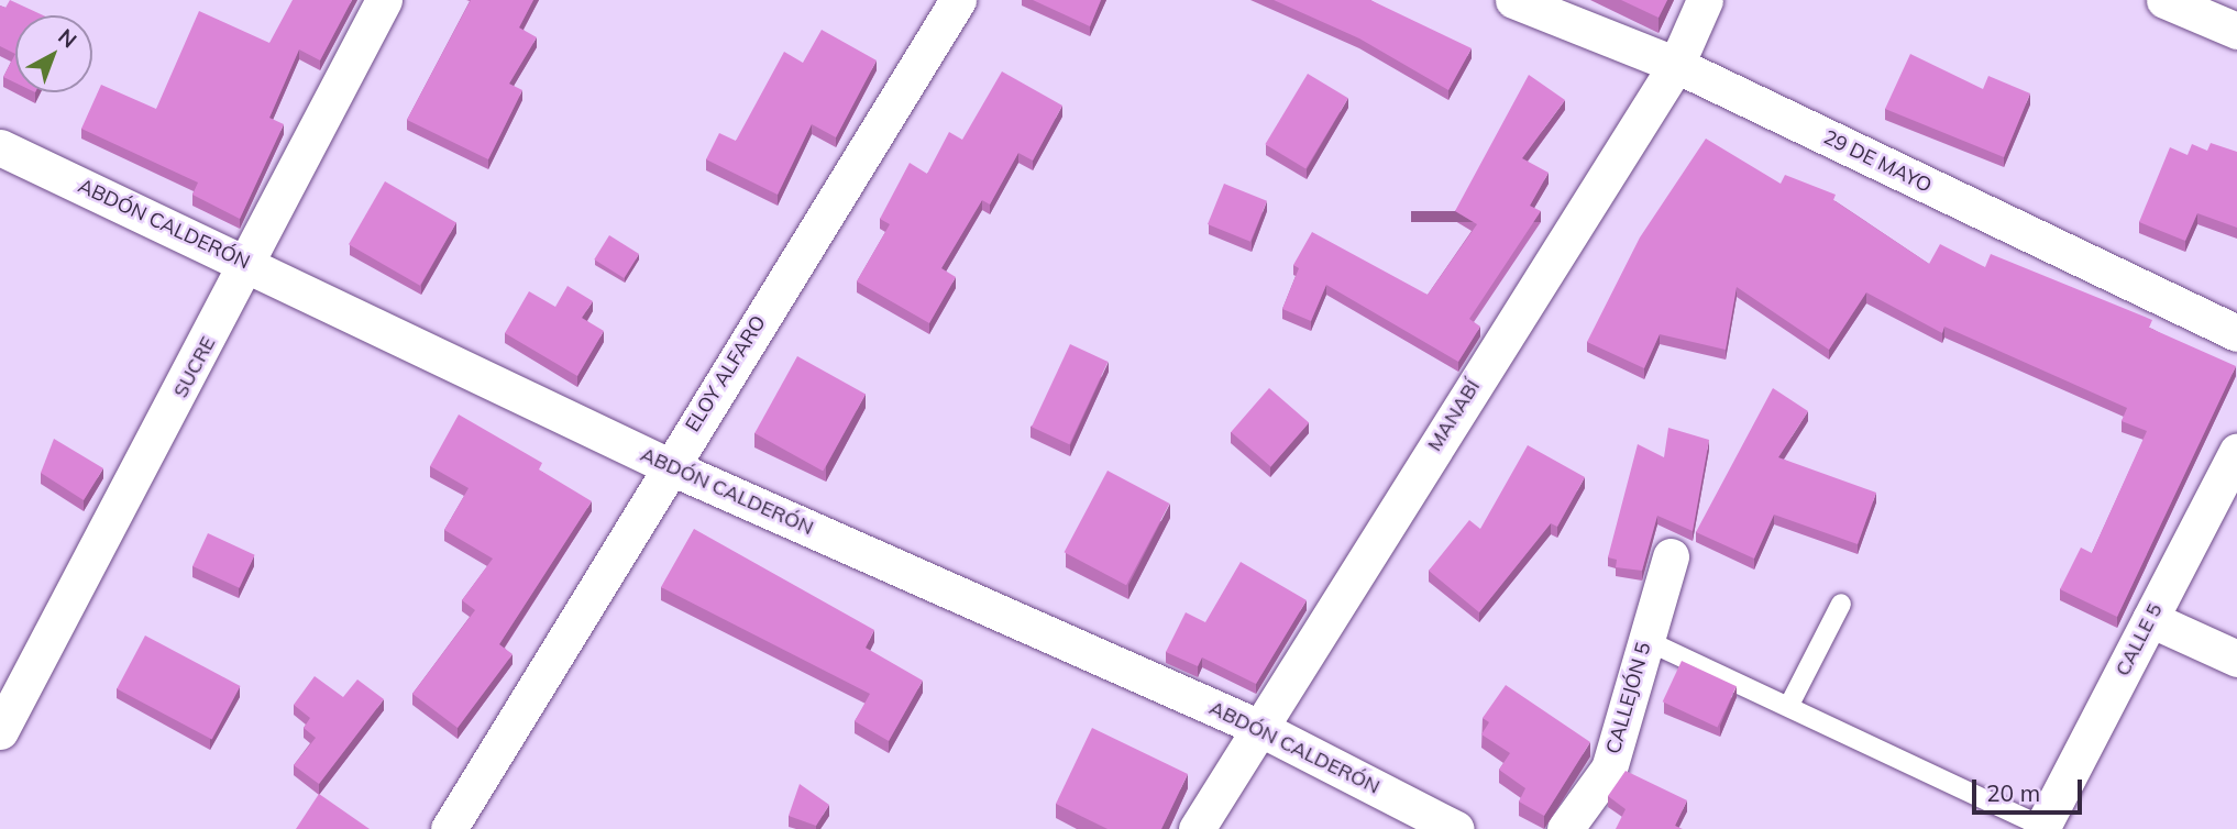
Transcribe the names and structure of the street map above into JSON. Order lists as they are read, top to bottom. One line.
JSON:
{"streets":{"street":["29 DE MAYO","ABDÓN CALDERÓN","SUCRE","ELOY ALFARO","MANABÍ","CALLE 5","CALLEJÓN 5"]},"crossings":[["29 DE MAYO","MANABÍ"],["ABDÓN CALDERÓN","SUCRE"],["ABDÓN CALDERÓN","ELOY ALFARO"],["ABDÓN CALDERÓN","MANABÍ"]],"scale_bar":"20 m","north":"top right"}
